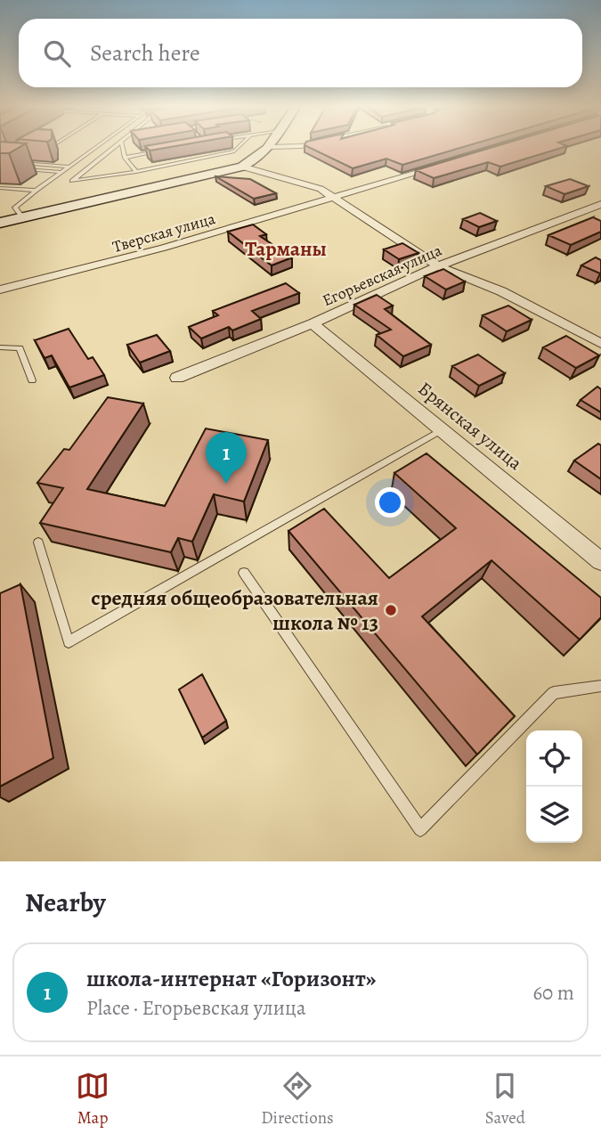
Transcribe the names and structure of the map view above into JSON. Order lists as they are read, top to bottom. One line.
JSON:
{"streets":{"street":["Тверская улица","Егорьевская улица","Брянская улица"]},"crossings":[["Егорьевская улица","Брянская улица"]],"districts":["Тарманы"],"places":["средняя общеобразовательная школа № 13"],"page":{"search":"Search here","pins":"1","heading":"Nearby","list":[{"mark":"1","name":"школа-интернат «Горизонт»","note":"Place · Егорьевская улица","value":"60 m"}],"nav":["Map","Directions","Saved"]}}
